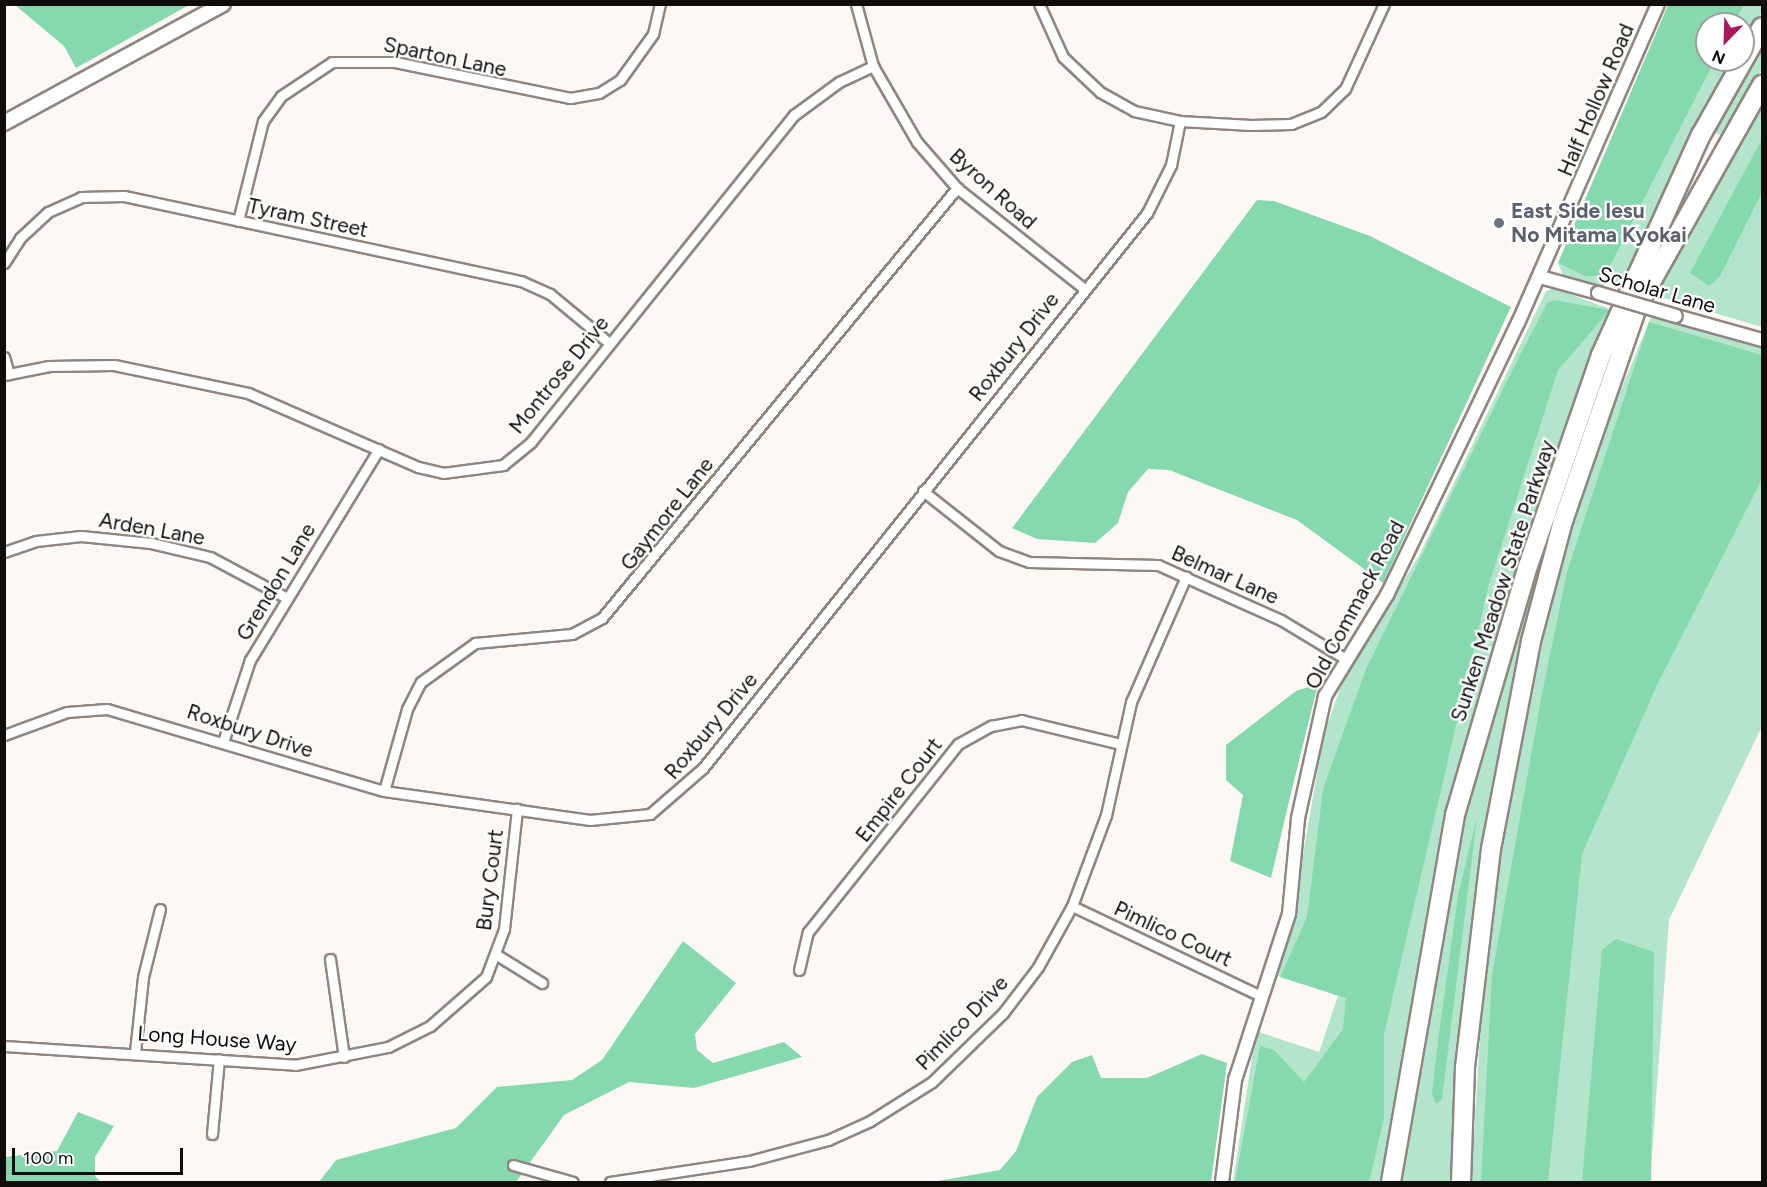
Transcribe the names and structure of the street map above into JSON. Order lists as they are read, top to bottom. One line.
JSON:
{"streets":{"highway":["Sunken Meadow State Parkway"],"street":["Sparton Lane","Half Hollow Road","Byron Road","Tyram Street","Scholar Lane","Roxbury Drive","Montrose Drive","Gaymore Lane","Arden Lane","Belmar Lane","Grendon Lane","Old Commack Road","Empire Court","Bury Court","Pimlico Court","Pimlico Drive","Long House Way"]},"crossings":[["Sparton Lane","Tyram Street"],["Half Hollow Road","Scholar Lane"],["Half Hollow Road","Old Commack Road"],["Byron Road","Roxbury Drive"],["Byron Road","Montrose Drive"],["Byron Road","Gaymore Lane"],["Tyram Street","Montrose Drive"],["Scholar Lane","Old Commack Road"],["Roxbury Drive","Gaymore Lane"],["Roxbury Drive","Belmar Lane"],["Roxbury Drive","Grendon Lane"],["Roxbury Drive","Bury Court"],["Montrose Drive","Grendon Lane"],["Arden Lane","Grendon Lane"],["Belmar Lane","Old Commack Road"],["Belmar Lane","Pimlico Drive"],["Old Commack Road","Pimlico Court"],["Empire Court","Pimlico Drive"],["Bury Court","Long House Way"],["Pimlico Court","Pimlico Drive"]],"places":["East Side Iesu No Mitama Kyokai"],"scale_bar":"100 m","north":"bottom left"}
